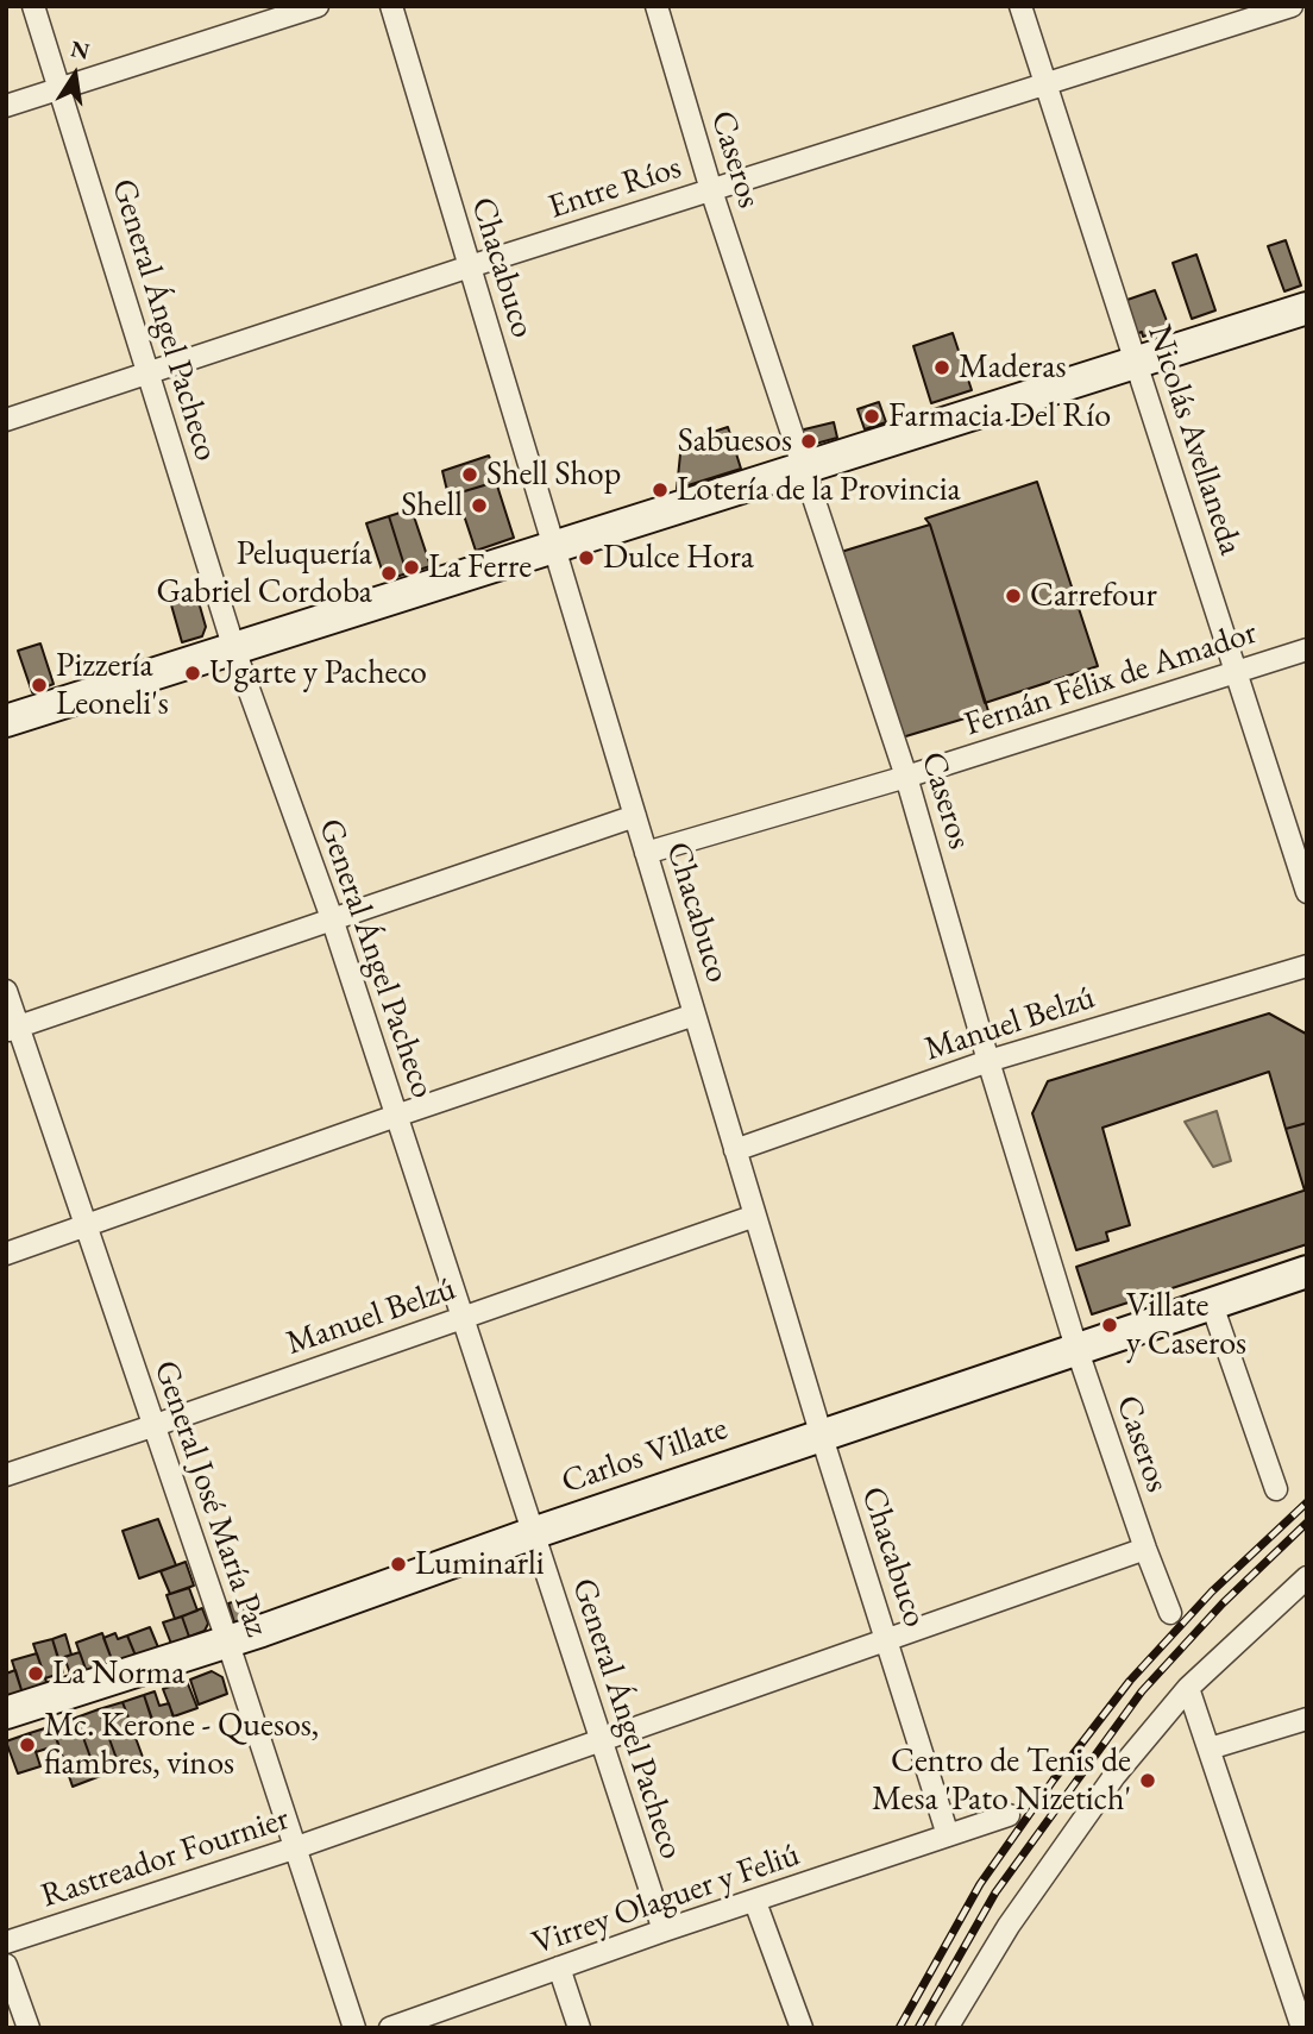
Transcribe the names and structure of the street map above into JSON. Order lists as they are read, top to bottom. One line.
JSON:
{"streets":{"street":["Caseros","Entre Ríos","Chacabuco","General Ángel Pacheco","Nicolás Avellaneda","Fernán Félix de Amador","Manuel Belzú","Carlos Villate","General José María Paz","Rastreador Fournier","Virrey Olaguer y Feliú"]},"crossings":[["Caseros","Entre Ríos"],["Caseros","Fernán Félix de Amador"],["Caseros","Manuel Belzú"],["Caseros","Carlos Villate"],["Caseros","Rastreador Fournier"],["Entre Ríos","Chacabuco"],["Entre Ríos","General Ángel Pacheco"],["Entre Ríos","Nicolás Avellaneda"],["Chacabuco","Fernán Félix de Amador"],["Chacabuco","Manuel Belzú"],["Chacabuco","Carlos Villate"],["Chacabuco","Rastreador Fournier"],["Chacabuco","Virrey Olaguer y Feliú"],["General Ángel Pacheco","Manuel Belzú"],["General Ángel Pacheco","Carlos Villate"],["General Ángel Pacheco","Rastreador Fournier"],["General Ángel Pacheco","Virrey Olaguer y Feliú"],["Nicolás Avellaneda","Fernán Félix de Amador"],["Manuel Belzú","General José María Paz"],["Carlos Villate","General José María Paz"],["General José María Paz","Rastreador Fournier"]],"places":["Maderas","Farmacia Del Río","Sabuesos","Shell Shop","Lotería de la Provincia","Shell","Dulce Hora","La Ferre","Peluquería Gabriel Cordoba","Carrefour","Ugarte y Pacheco","Pizzería Leoneli's","Villate y Caseros","Luminarli","La Norma","Mc. Kerone - Quesos, fiambres, vinos","Centro de Tenis de Mesa 'Pato Nizetich'"],"north":"top"}
